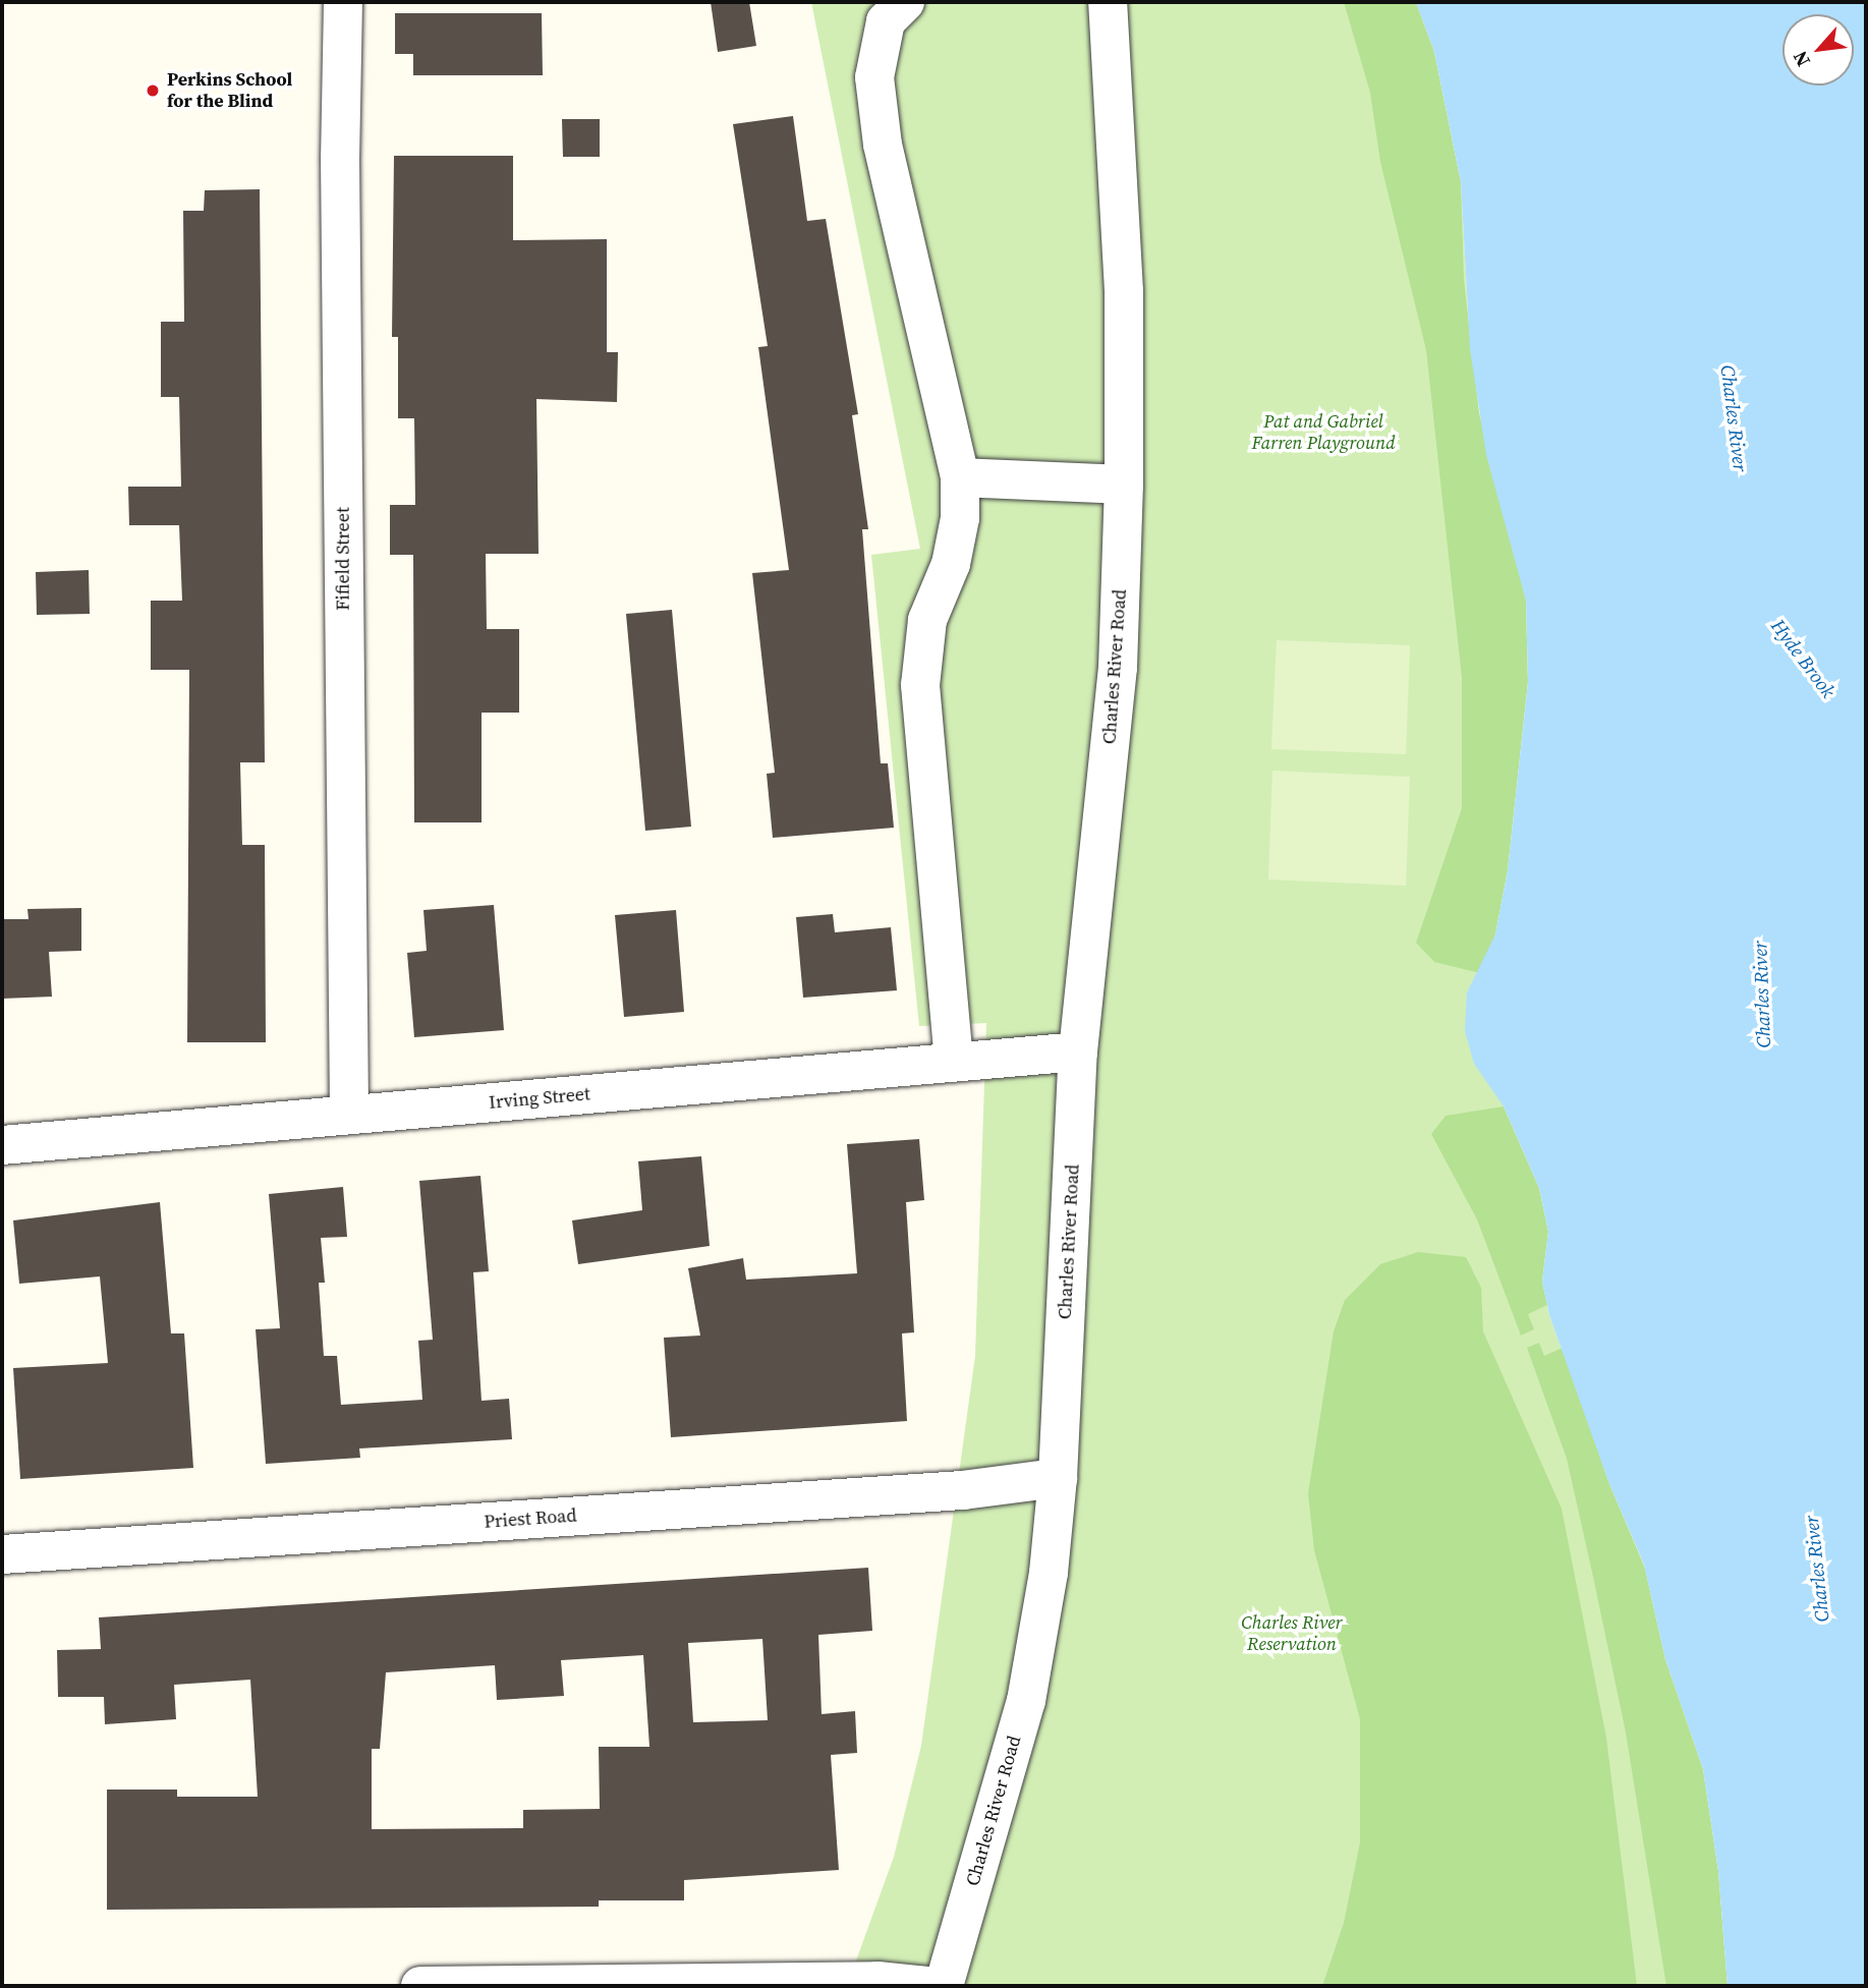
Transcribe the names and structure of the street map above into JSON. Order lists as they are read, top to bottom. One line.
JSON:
{"streets":{"street":["Fifield Street","Charles River Road","Irving Street","Priest Road"]},"crossings":[["Fifield Street","Irving Street"],["Charles River Road","Irving Street"],["Charles River Road","Priest Road"]],"water":["Charles River","Hyde Brook"],"parks":["Pat and Gabriel Farren Playground","Charles River Reservation"],"places":["Perkins School for the Blind"],"north":"bottom left"}
